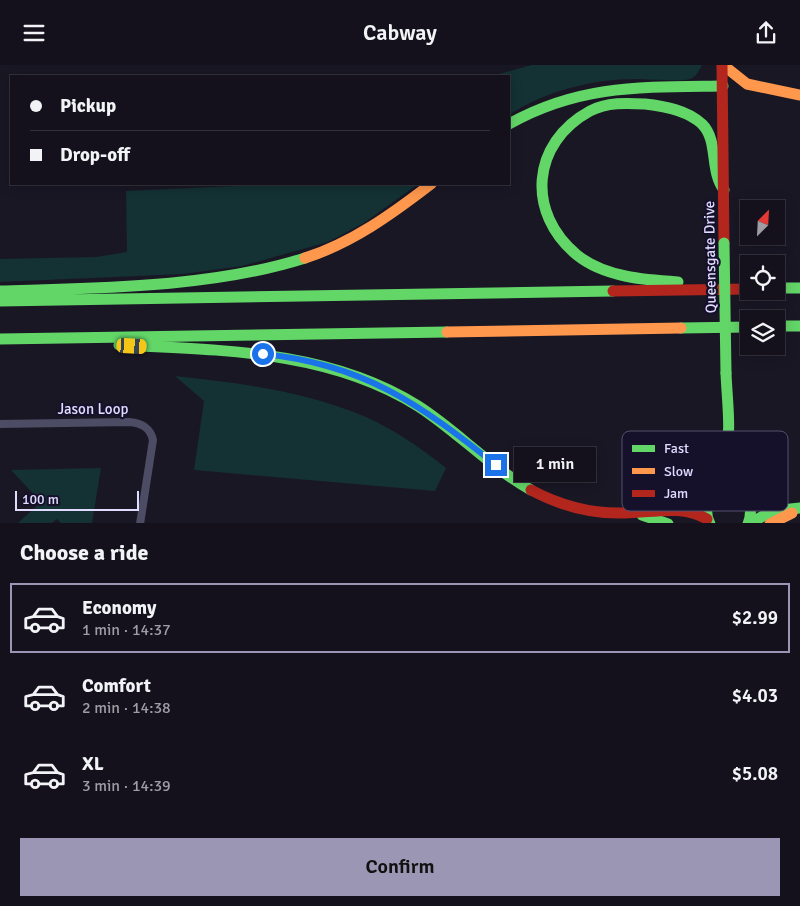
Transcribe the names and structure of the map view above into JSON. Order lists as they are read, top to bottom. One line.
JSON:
{"streets":{"main road":["Queensgate Drive"],"street":["Jason Loop"]},"legend":["Fast","Slow","Jam"],"scale_bar":"100 m","north":"top right","page":{"header":"Cabway","banner":["Pickup","Drop-off"],"bubble":"1 min","scale":"100 m","heading":"Choose a ride","list":[{"name":"Economy","note":"1 min · 14:37","value":"$2.99"},{"name":"Comfort","note":"2 min · 14:38","value":"$4.03"},{"name":"XL","note":"3 min · 14:39","value":"$5.08"}],"buttons":"Confirm"}}
